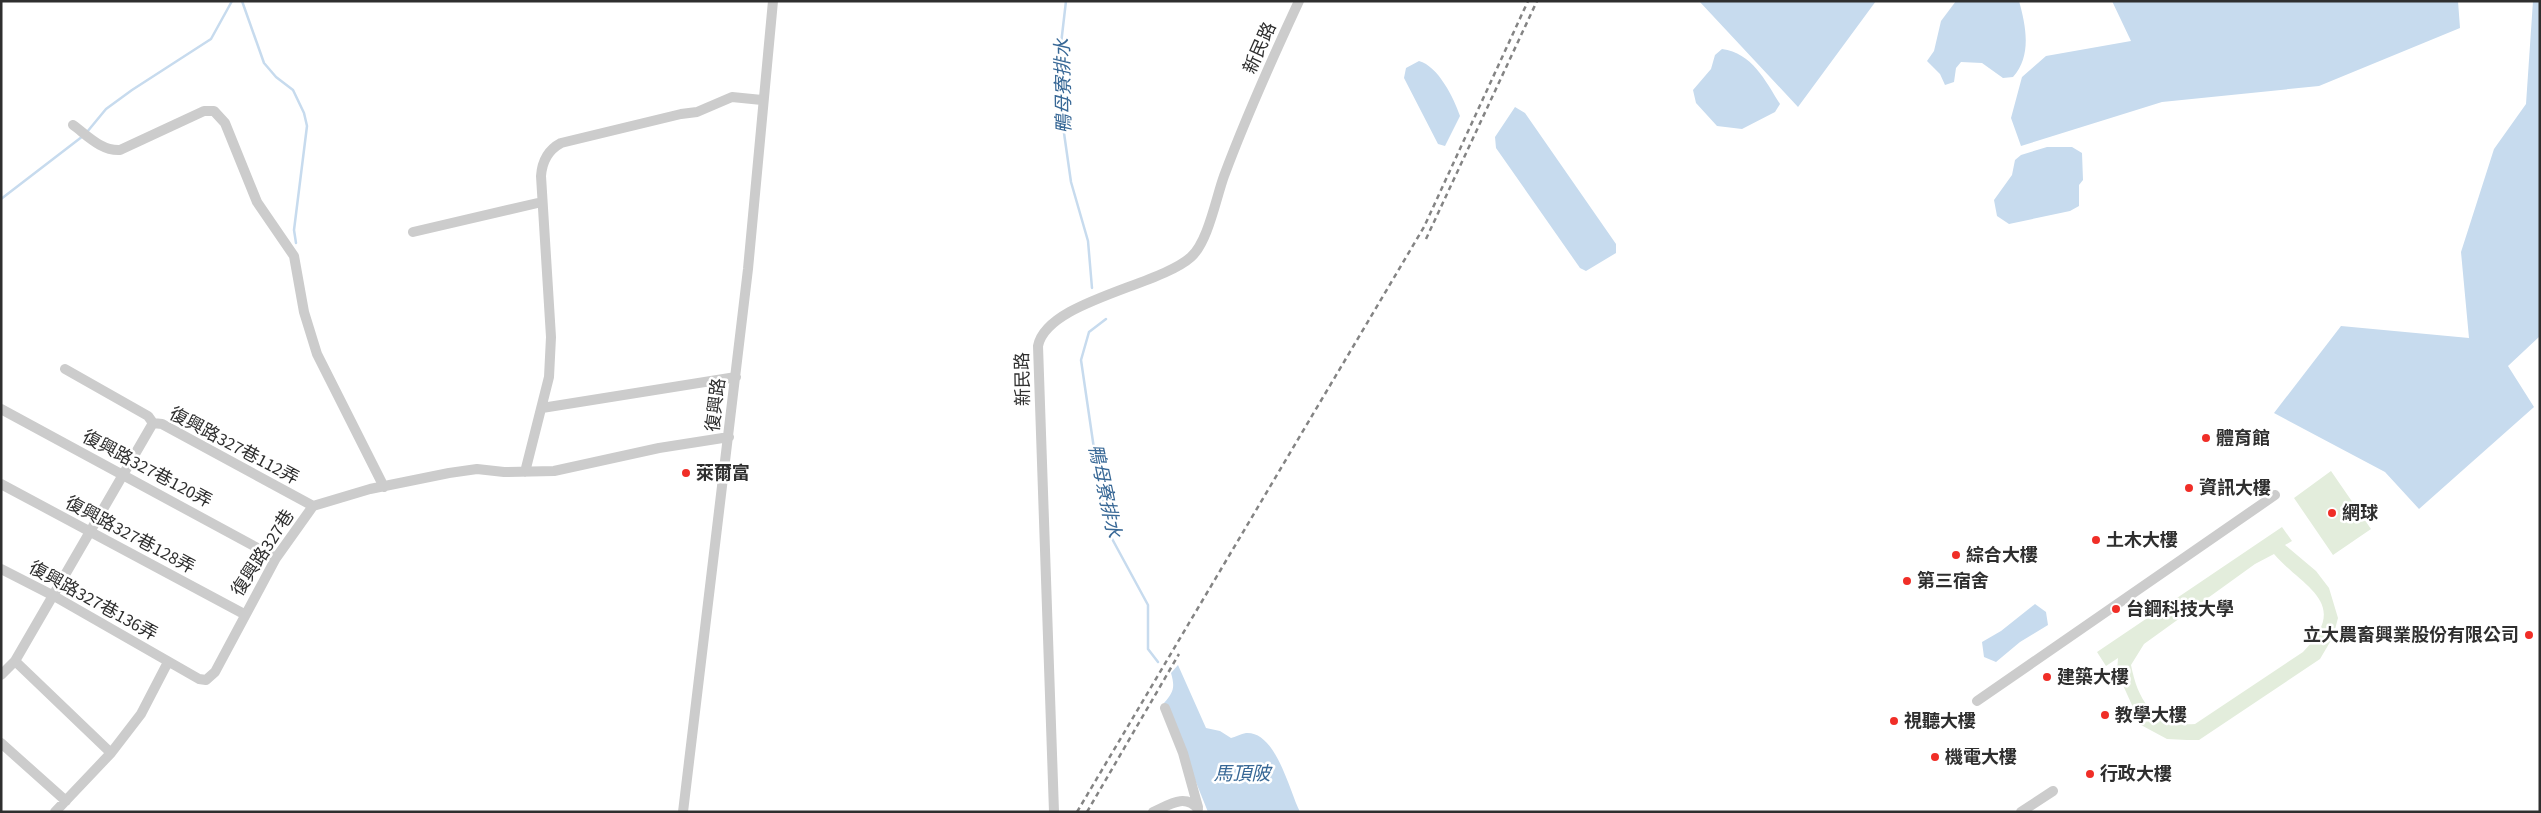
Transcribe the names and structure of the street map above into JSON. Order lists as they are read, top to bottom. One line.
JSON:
{"streets":{"street":["新民路","復興路","復興路327巷112弄","復興路327巷120弄","復興路327巷128弄","復興路327巷","復興路327巷136弄"]},"crossings":[["復興路","復興路327巷"],["復興路327巷112弄","復興路327巷"],["復興路327巷120弄","復興路327巷"],["復興路327巷128弄","復興路327巷"],["復興路327巷","復興路327巷136弄"]],"water":["鴨母寮排水","馬頂陂"],"places":["體育館","萊爾富","資訊大樓","網球","土木大樓","綜合大樓","第三宿舍","台鋼科技大學","立大農畜興業股份有限公司","建築大樓","教學大樓","視聽大樓","機電大樓","行政大樓"]}
